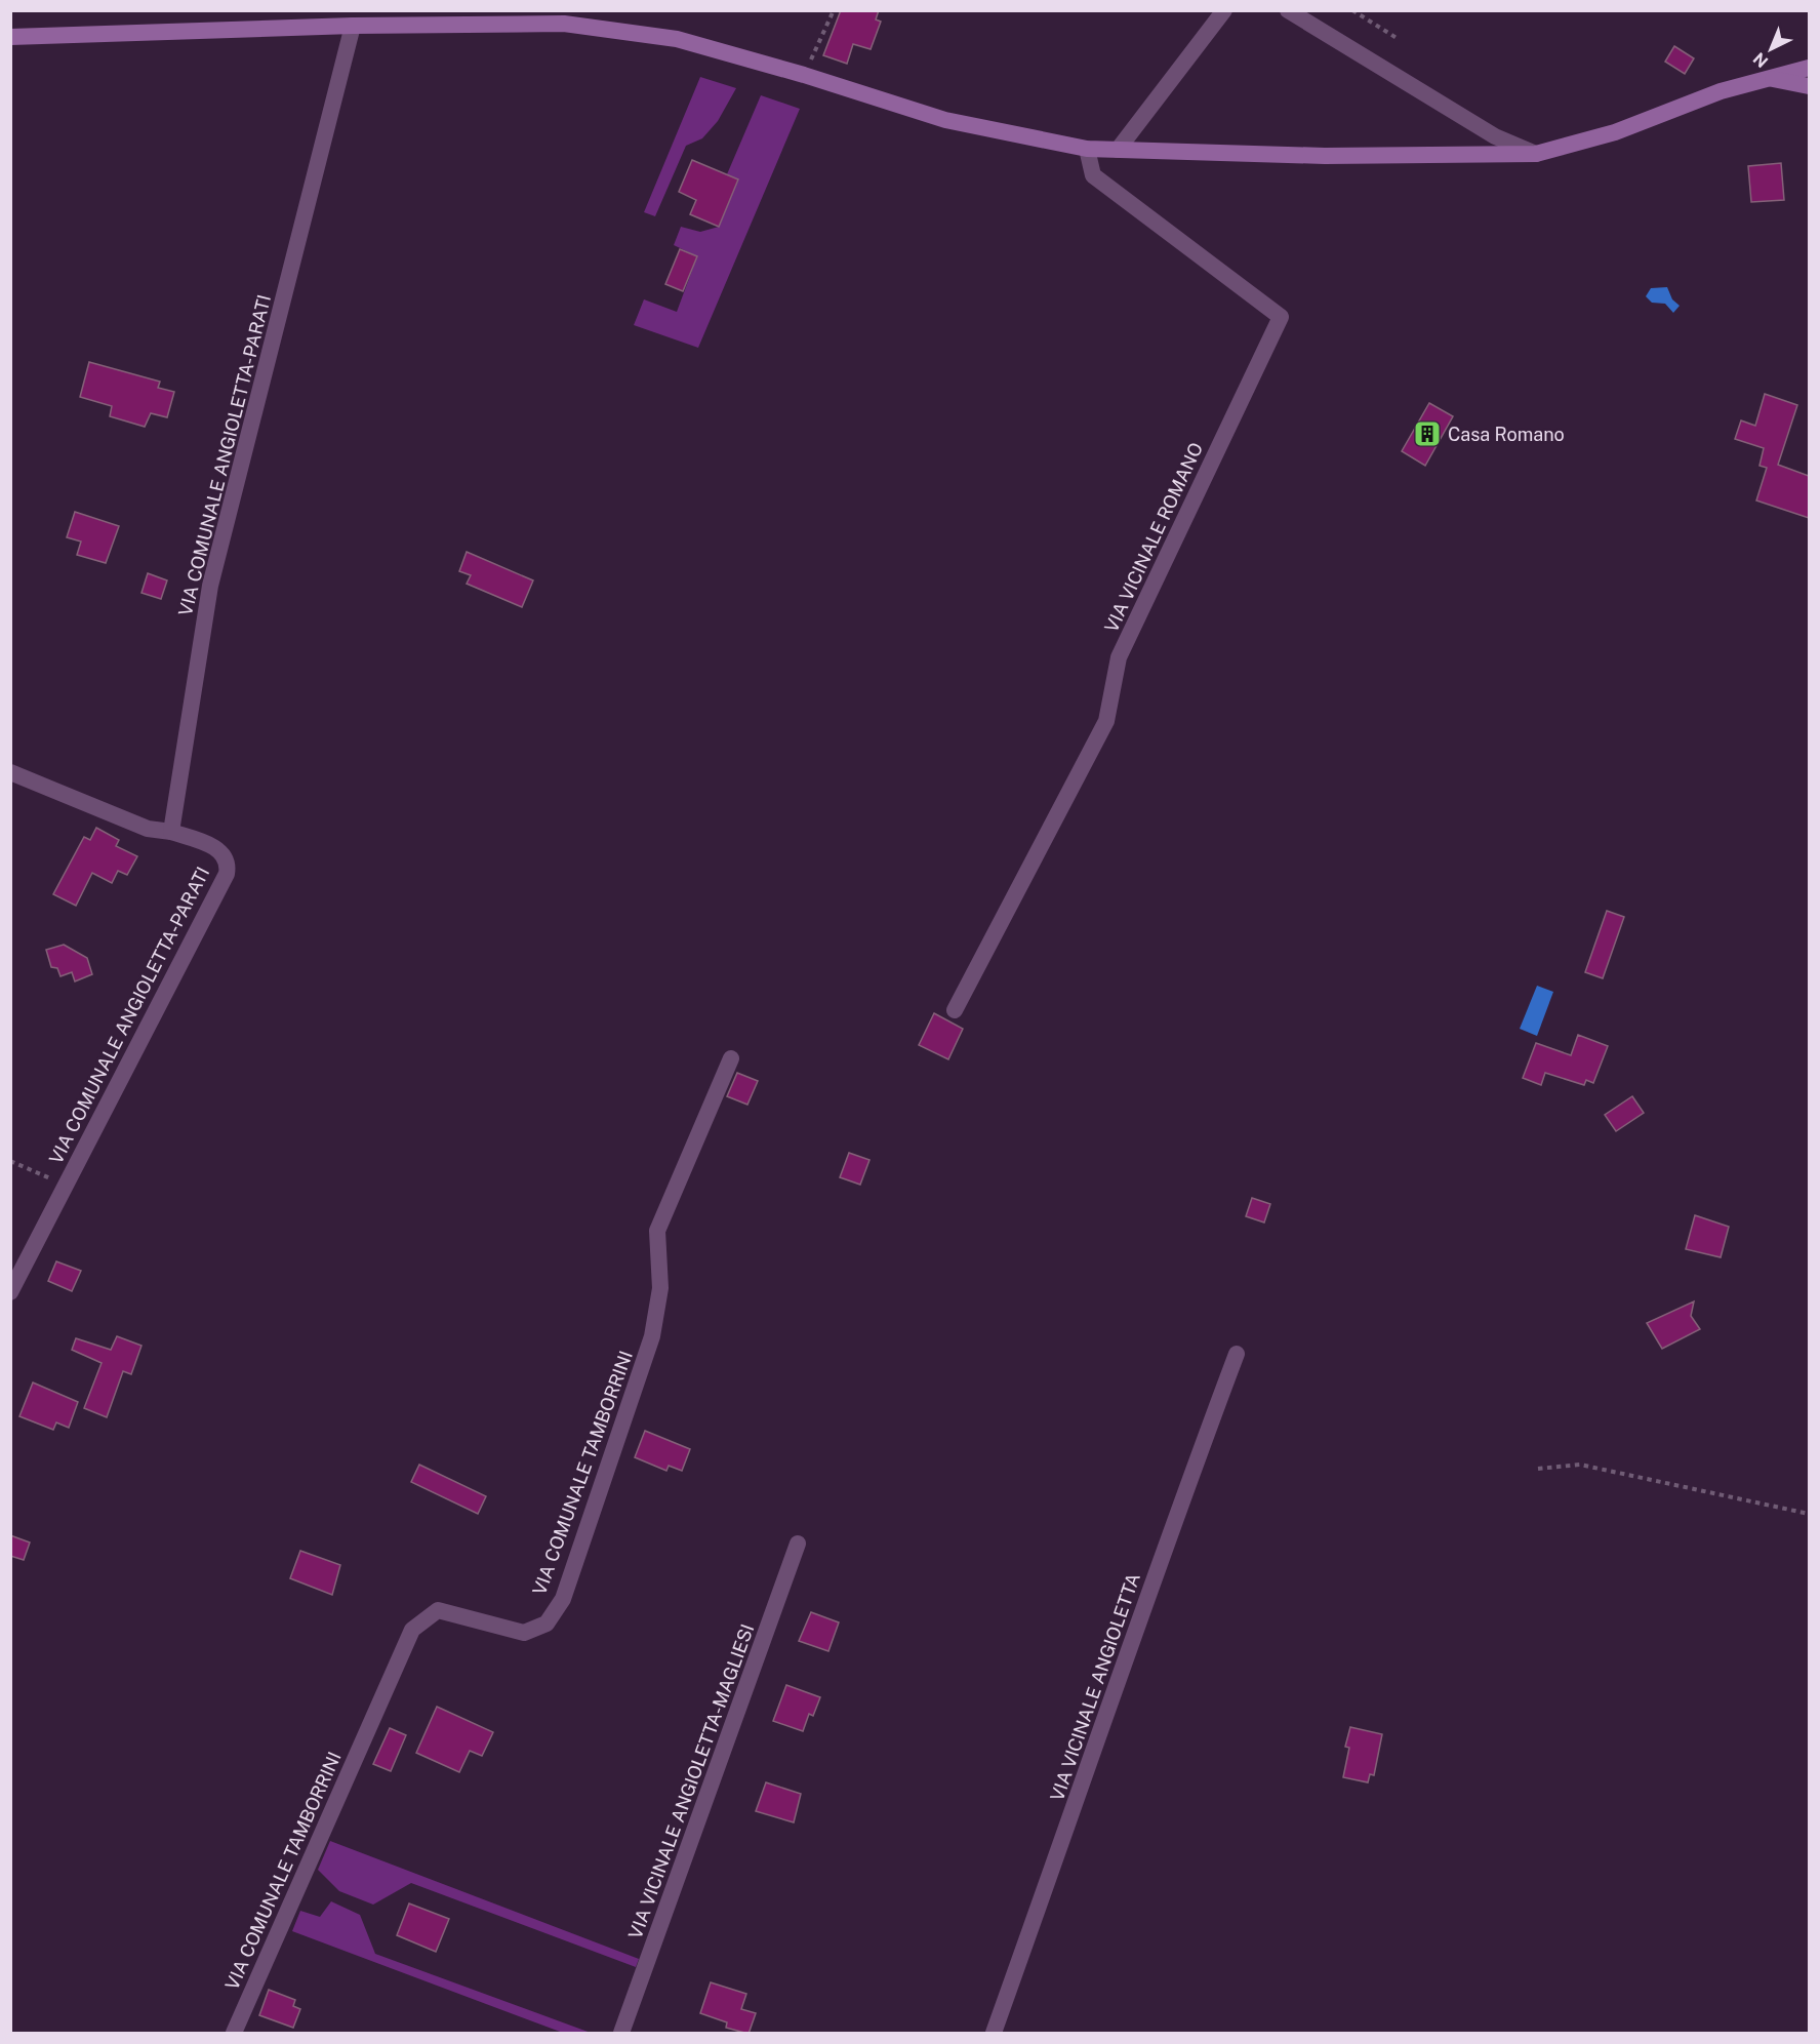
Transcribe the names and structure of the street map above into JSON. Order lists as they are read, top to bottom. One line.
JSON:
{"streets":{"street":["VIA COMUNALE ANGIOLETTA-PARATI","VIA VICINALE ROMANO","VIA COMUNALE TAMBORRINI","VIA VICINALE ANGIOLETTA","VIA VICINALE ANGIOLETTA-MAGLIESI"]},"places":{"building":["Casa Romano"]},"north":"bottom left"}
